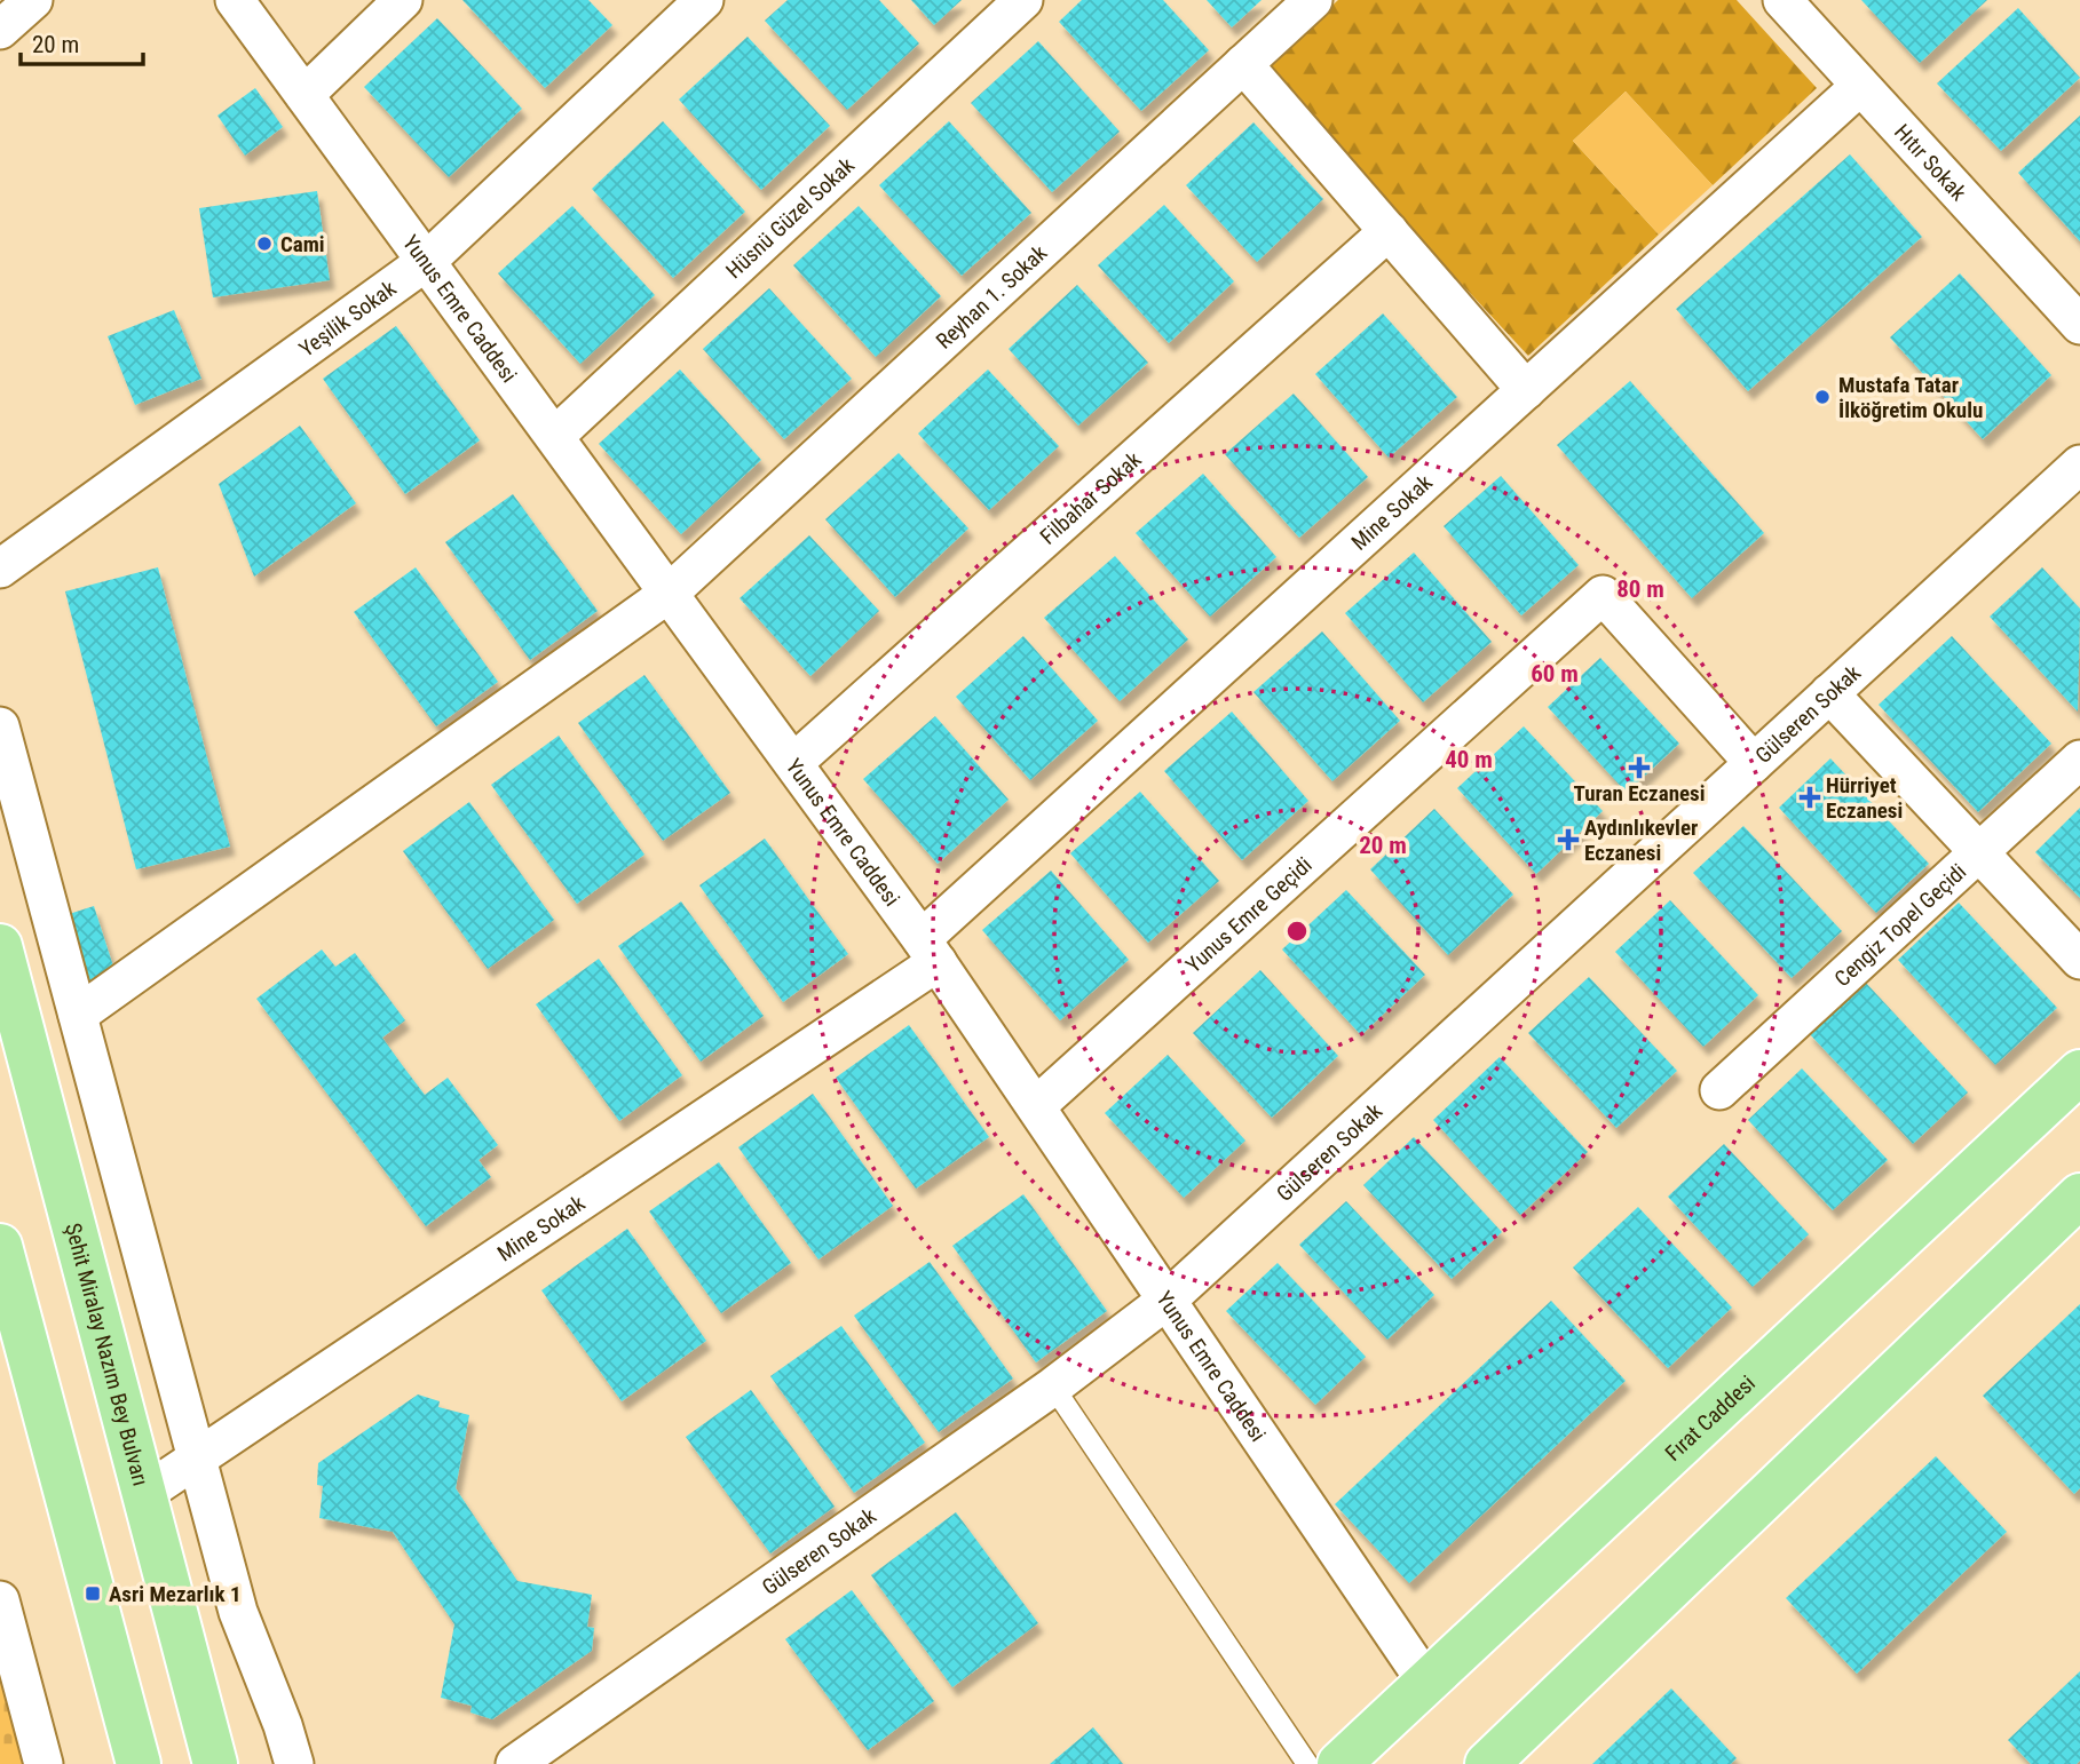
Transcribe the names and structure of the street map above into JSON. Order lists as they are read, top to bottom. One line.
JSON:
{"streets":{"main road":["Şehit Miralay Nazım Bey Bulvarı","Fırat Caddesi"],"street":["Hıtır Sokak","Hüsnü Güzel Sokak","Reyhan 1. Sokak","Yunus Emre Caddesi","Yeşilik Sokak","Filbahar Sokak","Mine Sokak","Gülseren Sokak","Yunus Emre Geçidi","Cengiz Topel Geçidi"]},"crossings":[["Hıtır Sokak","Mine Sokak"],["Hüsnü Güzel Sokak","Yunus Emre Caddesi"],["Reyhan 1. Sokak","Yunus Emre Caddesi"],["Yunus Emre Caddesi","Yeşilik Sokak"],["Yunus Emre Caddesi","Filbahar Sokak"],["Yunus Emre Caddesi","Mine Sokak"],["Yunus Emre Caddesi","Gülseren Sokak"],["Yunus Emre Caddesi","Yunus Emre Geçidi"],["Yunus Emre Caddesi","Fırat Caddesi"],["Mine Sokak","Şehit Miralay Nazım Bey Bulvarı"],["Gülseren Sokak","Yunus Emre Geçidi"]],"places":{"other":["Cami","Mustafa Tatar İlköğretim Okulu"],"health":["Turan Eczanesi","Hürriyet Eczanesi","Aydınlıkevler Eczanesi"],"transit":["Asri Mezarlık 1"]},"scale_bar":"20 m","rings":["80 m","60 m","40 m","20 m"]}
